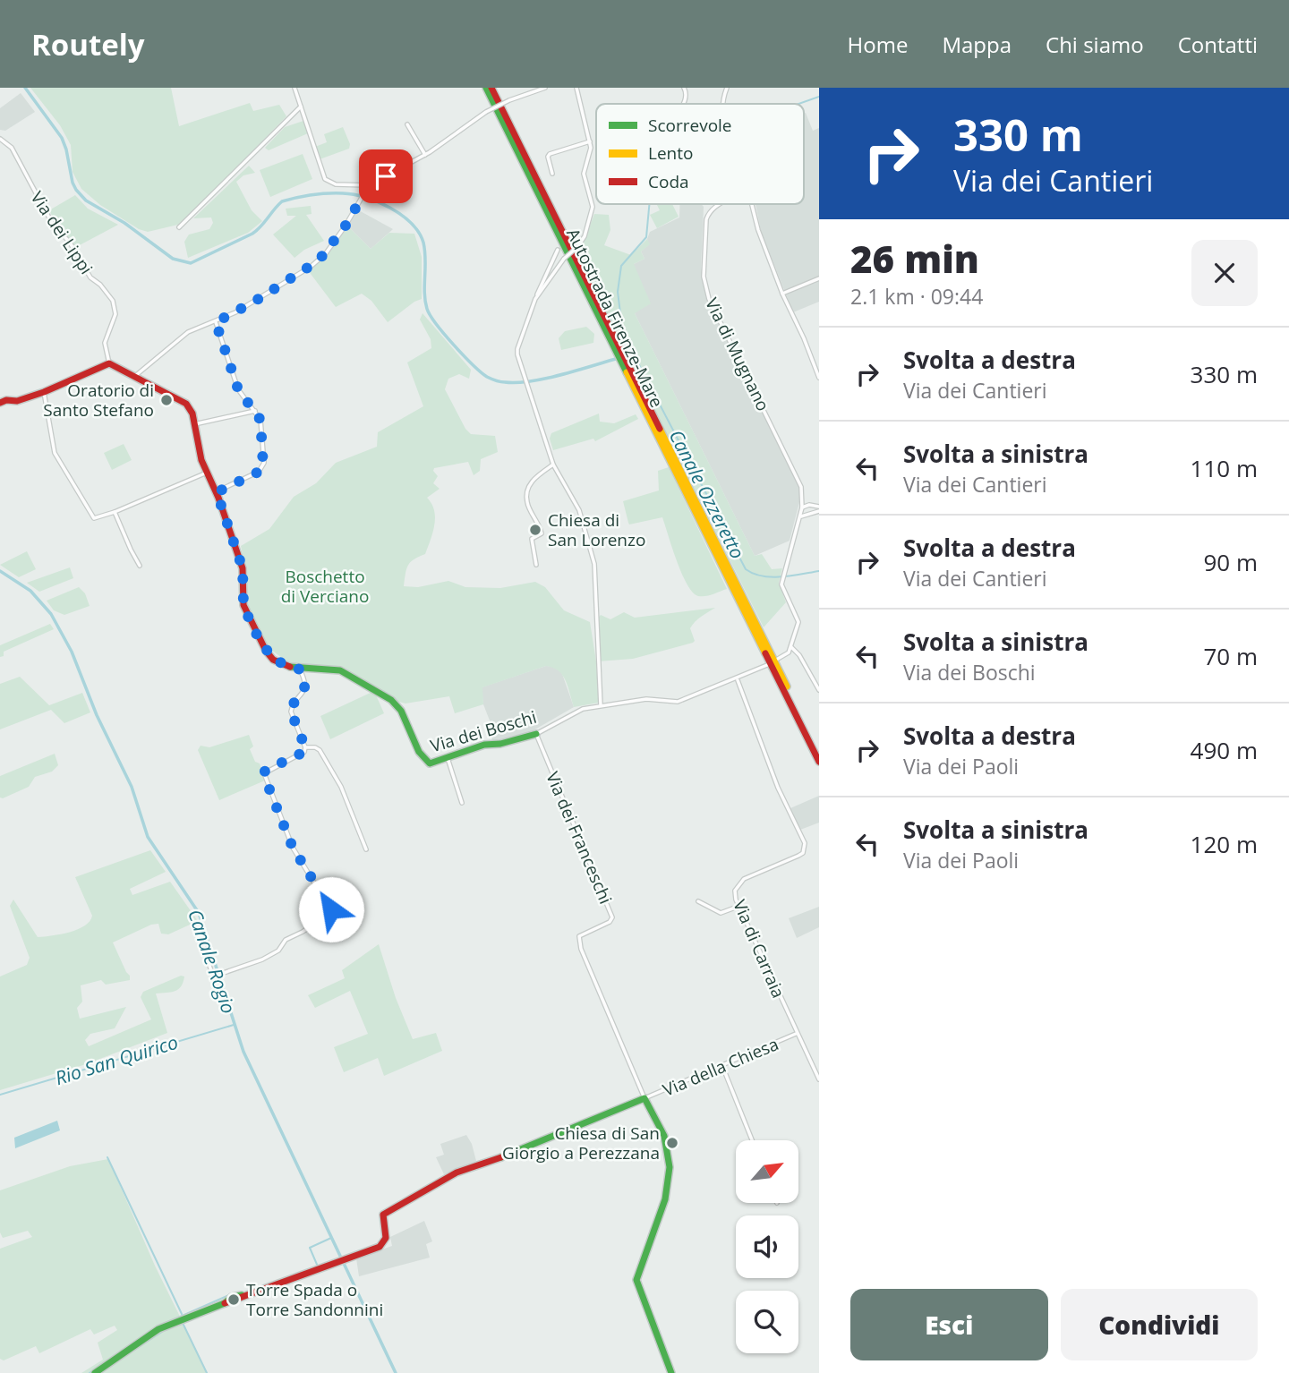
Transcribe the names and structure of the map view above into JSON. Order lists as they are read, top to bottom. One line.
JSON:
{"streets":{"main road":["Autostrada Firenze-Mare","Via dei Boschi"],"street":["Via dei Lippi","Via di Mugnano","Via dei Franceschi","Via di Carraia","Via della Chiesa"]},"crossings":[["Via dei Lippi","Via dei Boschi"],["Via dei Boschi","Via dei Franceschi"],["Via dei Boschi","Via di Carraia"],["Via dei Franceschi","Via della Chiesa"],["Via di Carraia","Via della Chiesa"]],"water":["Canale Ozzeretto","Canale Rogio","Rio San Quirico"],"parks":["Boschetto di Verciano"],"places":["Oratorio di Santo Stefano","Chiesa di San Lorenzo","Chiesa di San Giorgio a Perezzana","Torre Spada o Torre Sandonnini"],"legend":["Scorrevole","Lento","Coda"],"north":"top right","page":{"header":"Routely","nav":["Home","Mappa","Chi siamo","Contatti"],"turn":["330 m","Via dei Cantieri"],"heading":["26 min","2.1 km · 09:44"],"list":[{"name":"Svolta a destra","note":"Via dei Cantieri","value":"330 m"},{"name":"Svolta a sinistra","note":"Via dei Cantieri","value":"110 m"},{"name":"Svolta a destra","note":"Via dei Cantieri","value":"90 m"},{"name":"Svolta a sinistra","note":"Via dei Boschi","value":"70 m"},{"name":"Svolta a destra","note":"Via dei Paoli","value":"490 m"},{"name":"Svolta a sinistra","note":"Via dei Paoli","value":"120 m"}],"buttons":["Esci","Condividi"]}}
